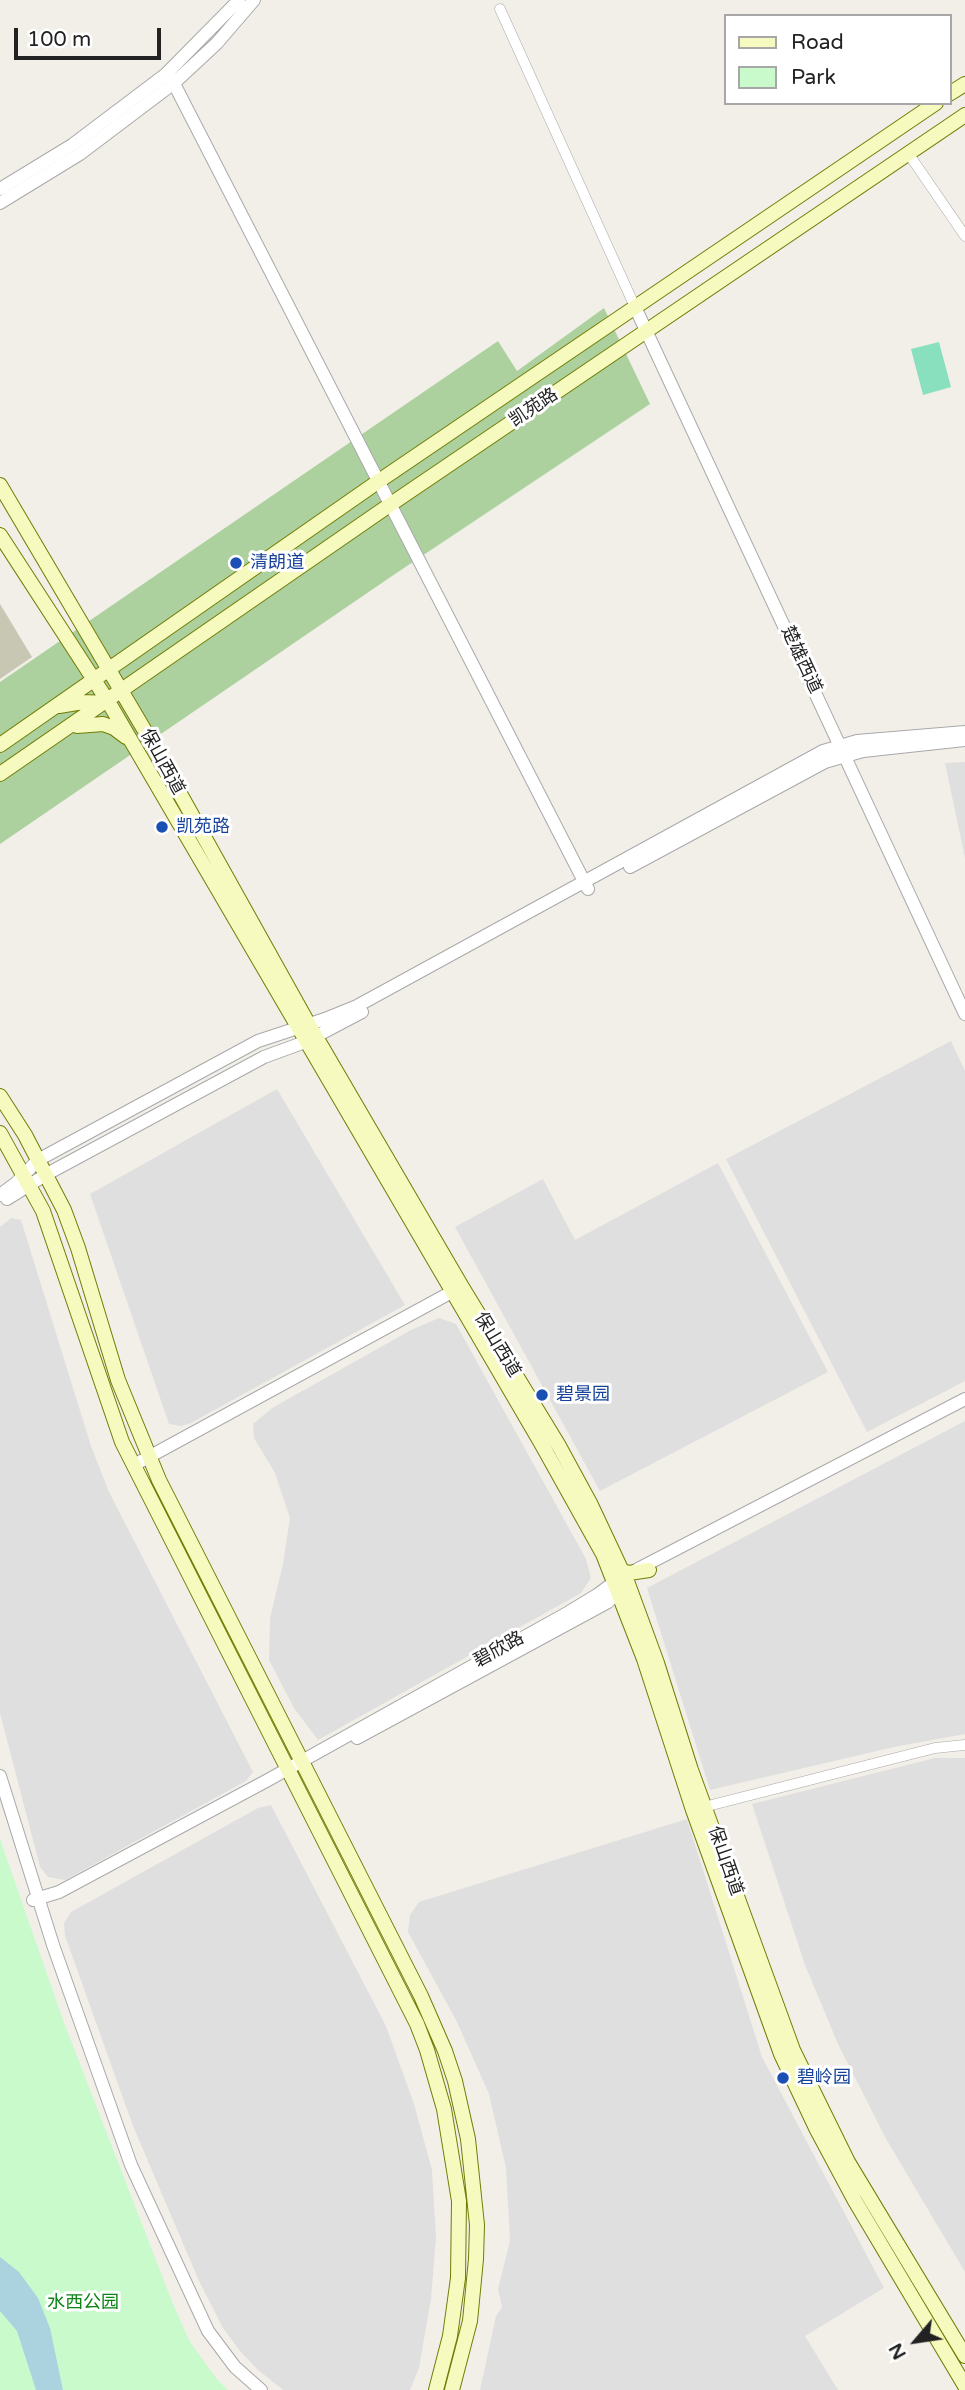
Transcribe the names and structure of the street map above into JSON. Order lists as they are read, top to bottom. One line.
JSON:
{"streets":{"main road":["凯苑路","保山西道"],"street":["楚雄西道","碧欣路"]},"crossings":[["凯苑路","楚雄西道"],["凯苑路","保山西道"],["保山西道","碧欣路"]],"parks":["水西公园"],"places":["清朗道","凯苑路","碧景园","碧岭园"],"legend":["Road","Park"],"scale_bar":"100 m","north":"bottom left"}
